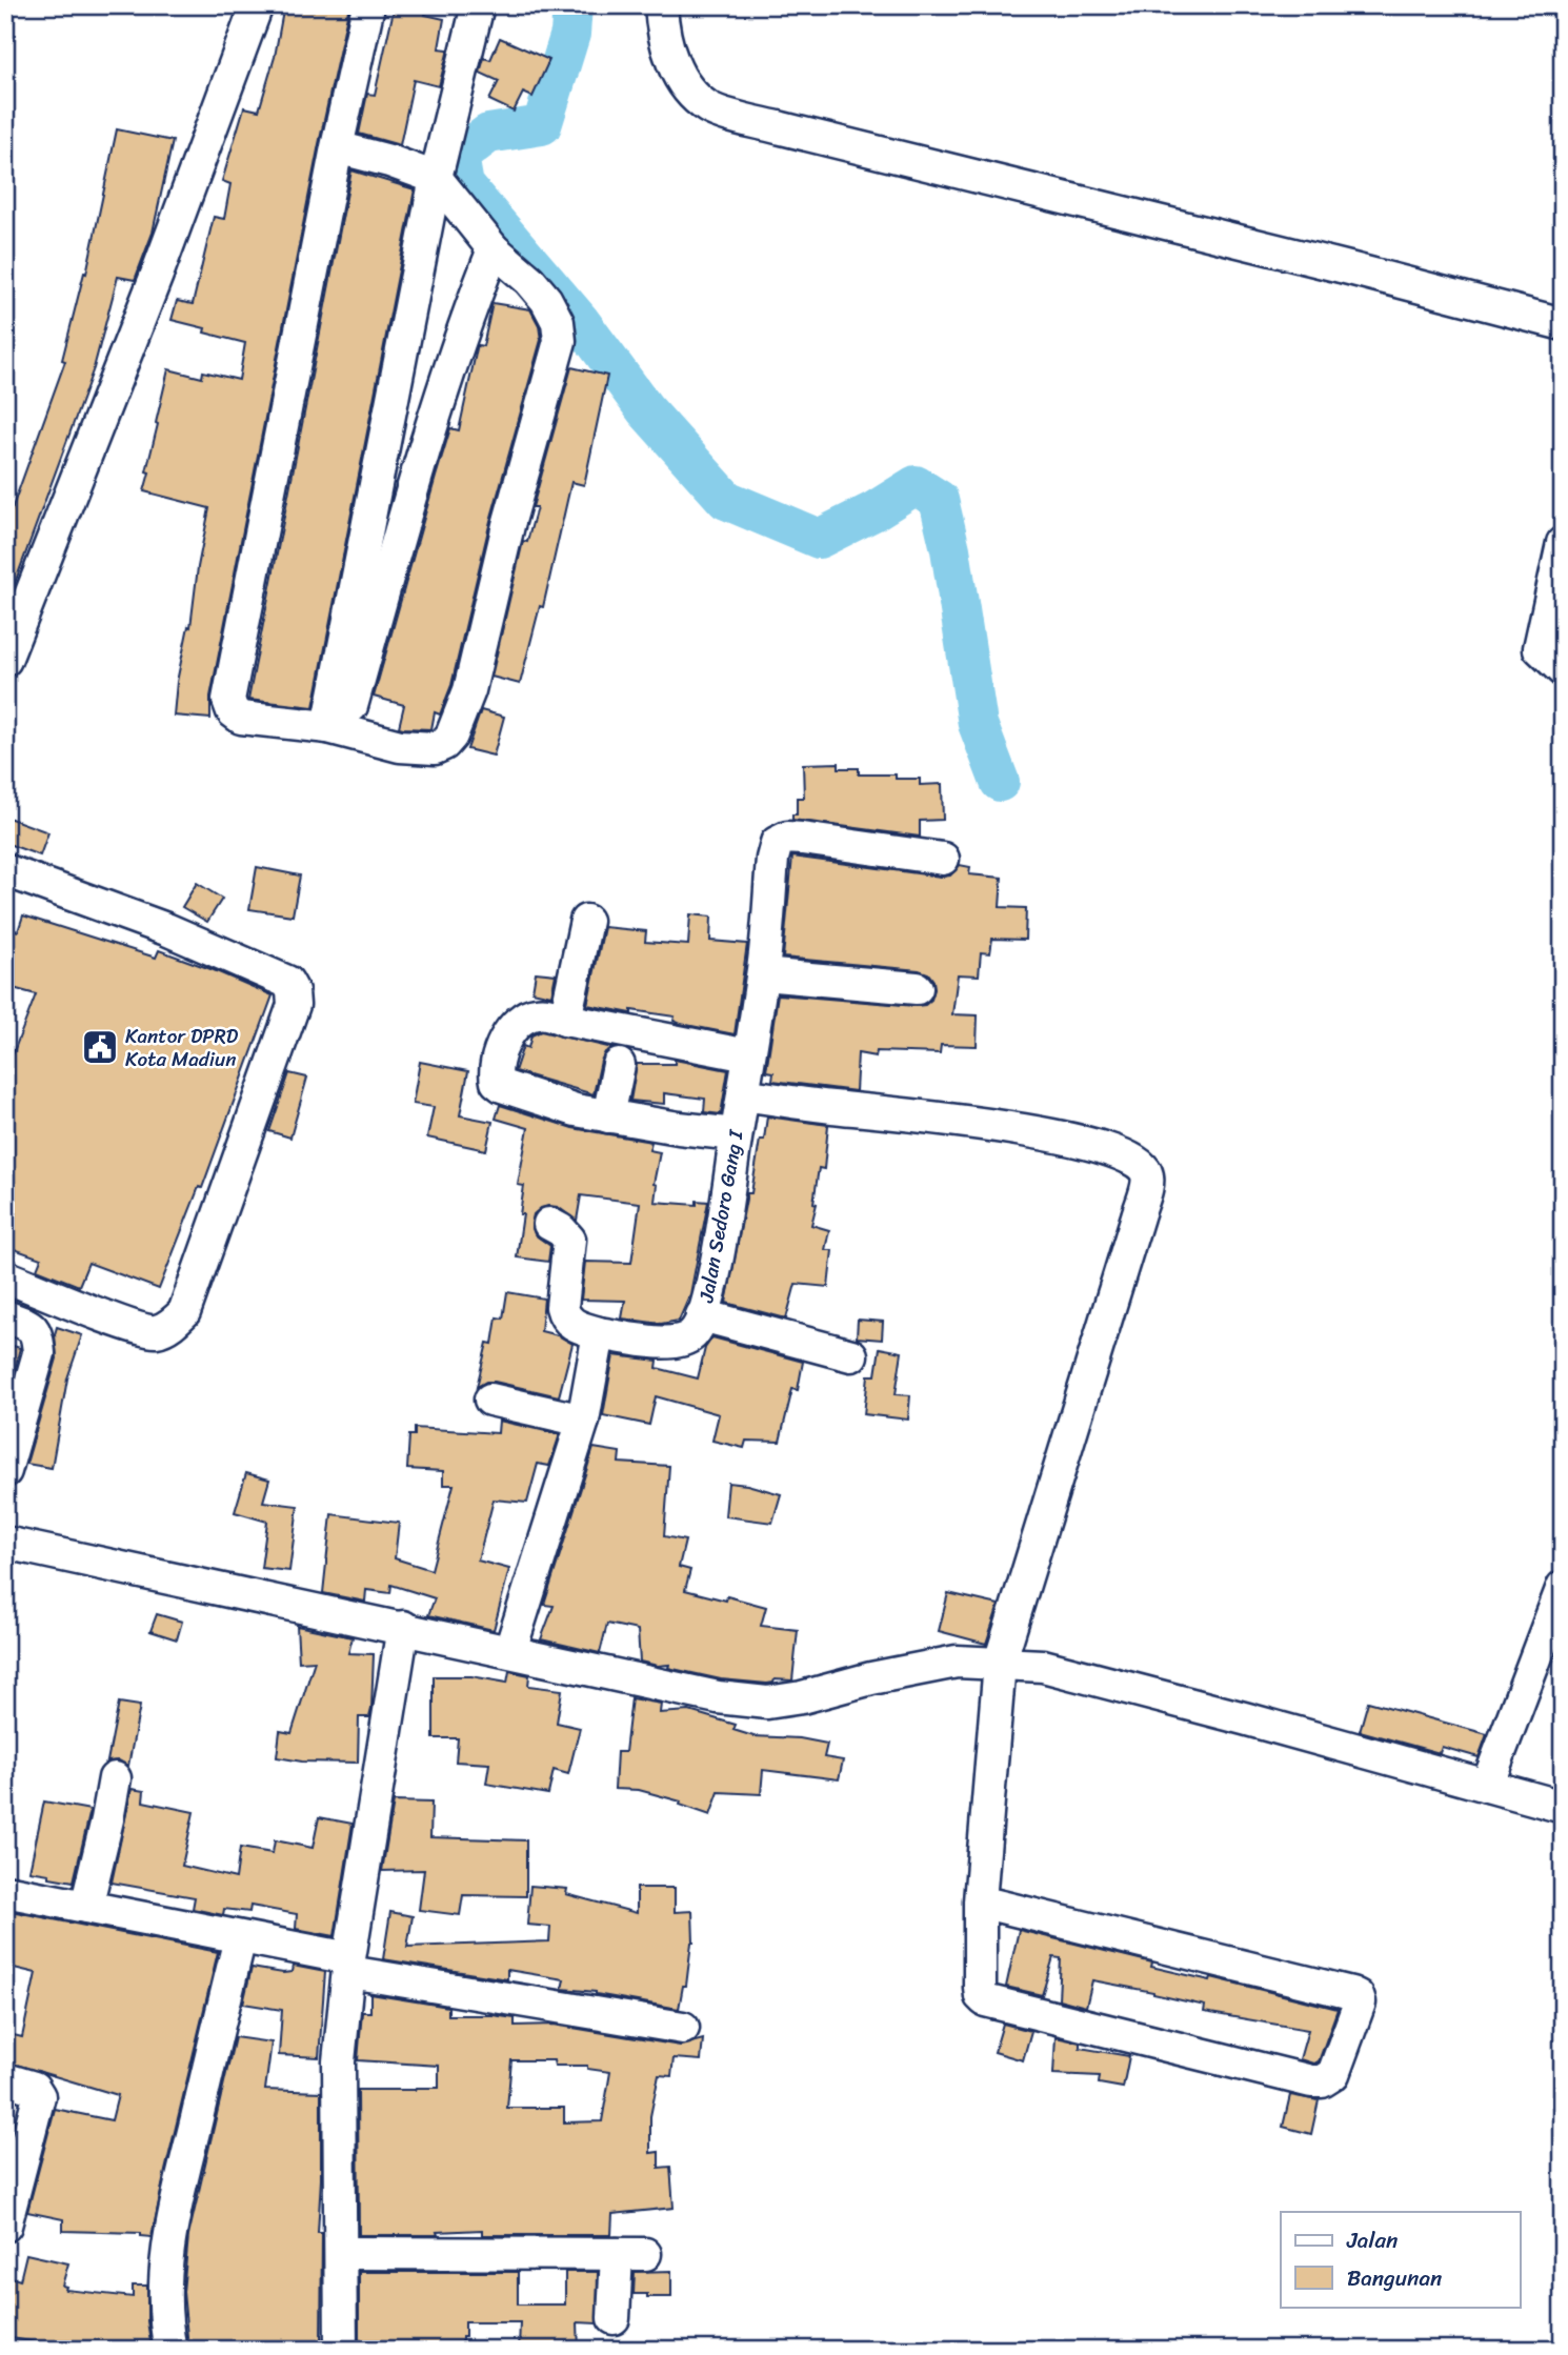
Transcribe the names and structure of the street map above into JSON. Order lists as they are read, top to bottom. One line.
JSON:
{"streets":{"street":["Jalan Sedoro Gang I"]},"places":{"public building":["Kantor DPRD Kota Madiun"]},"legend":["Jalan","Bangunan"]}
